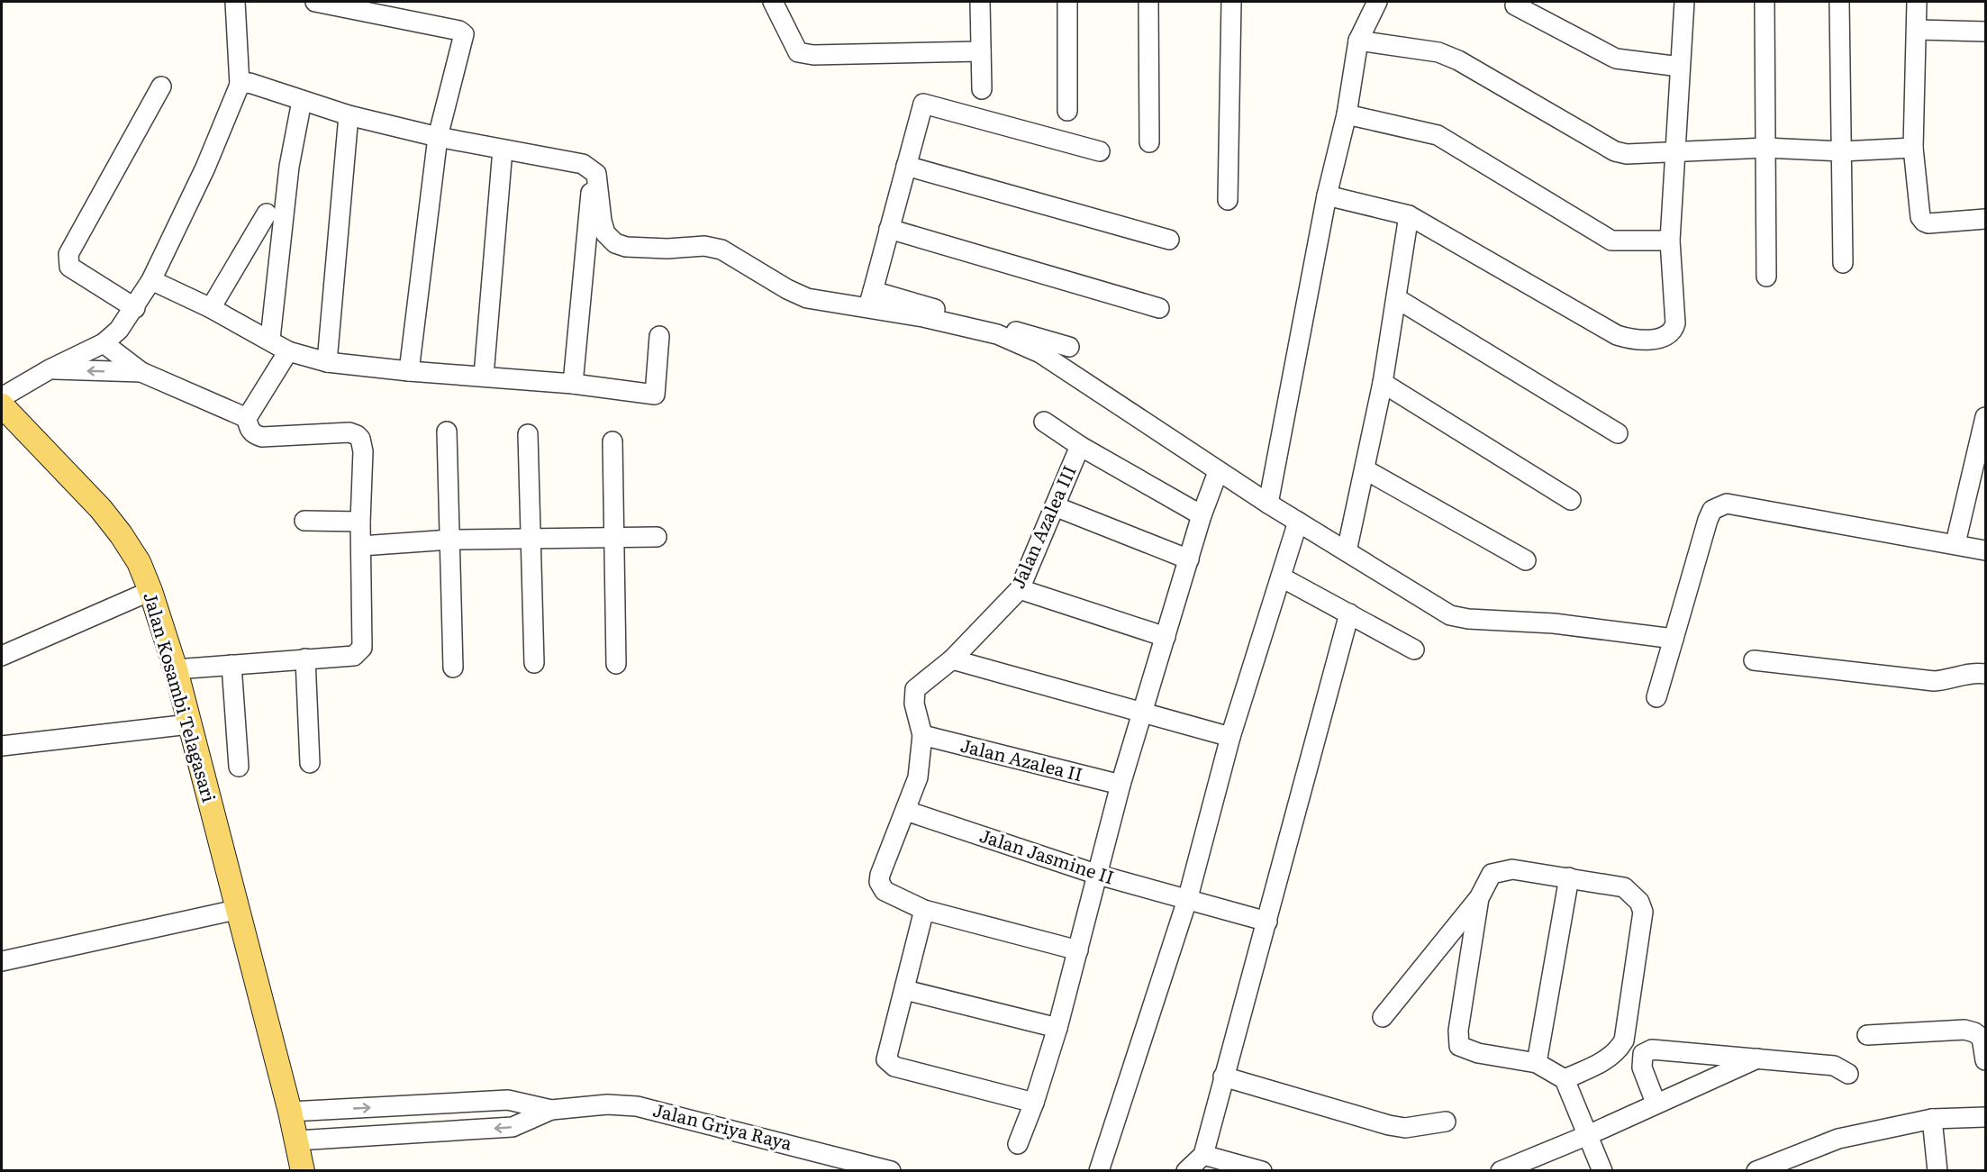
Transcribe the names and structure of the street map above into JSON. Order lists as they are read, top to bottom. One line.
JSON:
{"streets":{"main road":["Jalan Kosambi Telagasari"],"street":["Jalan Azalea III","Jalan Azalea II","Jalan Jasmine II","Jalan Griya Raya"]},"crossings":[["Jalan Azalea III","Jalan Azalea II"],["Jalan Azalea III","Jalan Jasmine II"],["Jalan Kosambi Telagasari","Jalan Griya Raya"]]}
